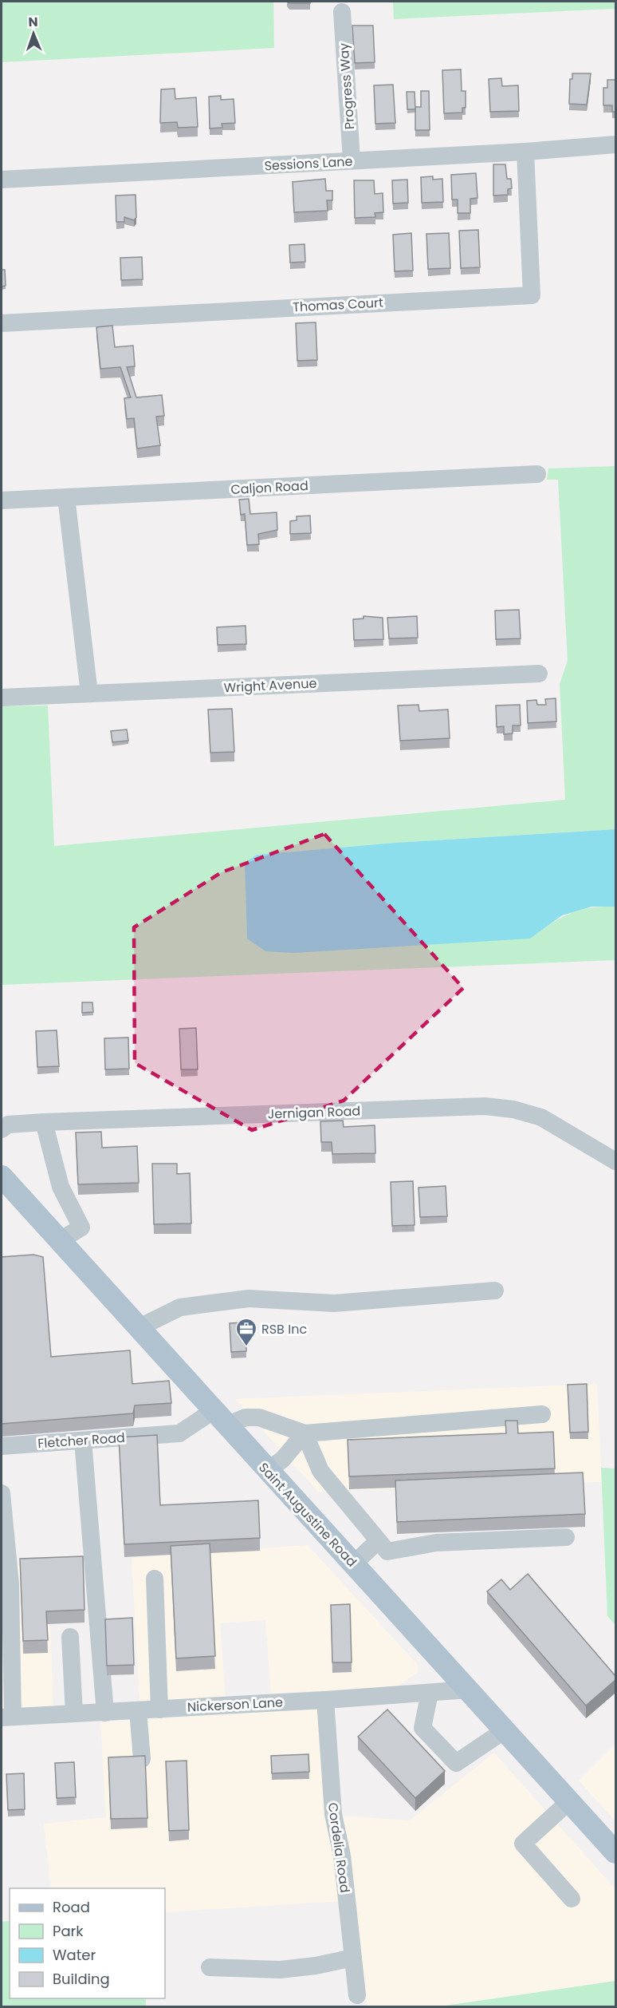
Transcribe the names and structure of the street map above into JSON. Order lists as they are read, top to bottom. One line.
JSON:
{"streets":{"main road":["Saint Augustine Road"],"street":["Progress Way","Sessions Lane","Thomas Court","Caljon Road","Wright Avenue","Jernigan Road","Fletcher Road","Nickerson Lane","Cordelia Road"]},"crossings":[["Progress Way","Sessions Lane"],["Sessions Lane","Thomas Court"],["Fletcher Road","Saint Augustine Road"],["Saint Augustine Road","Nickerson Lane"],["Nickerson Lane","Cordelia Road"]],"places":{"office":["RSB Inc"]},"legend":["Road","Park","Water","Building"],"north":"top"}
